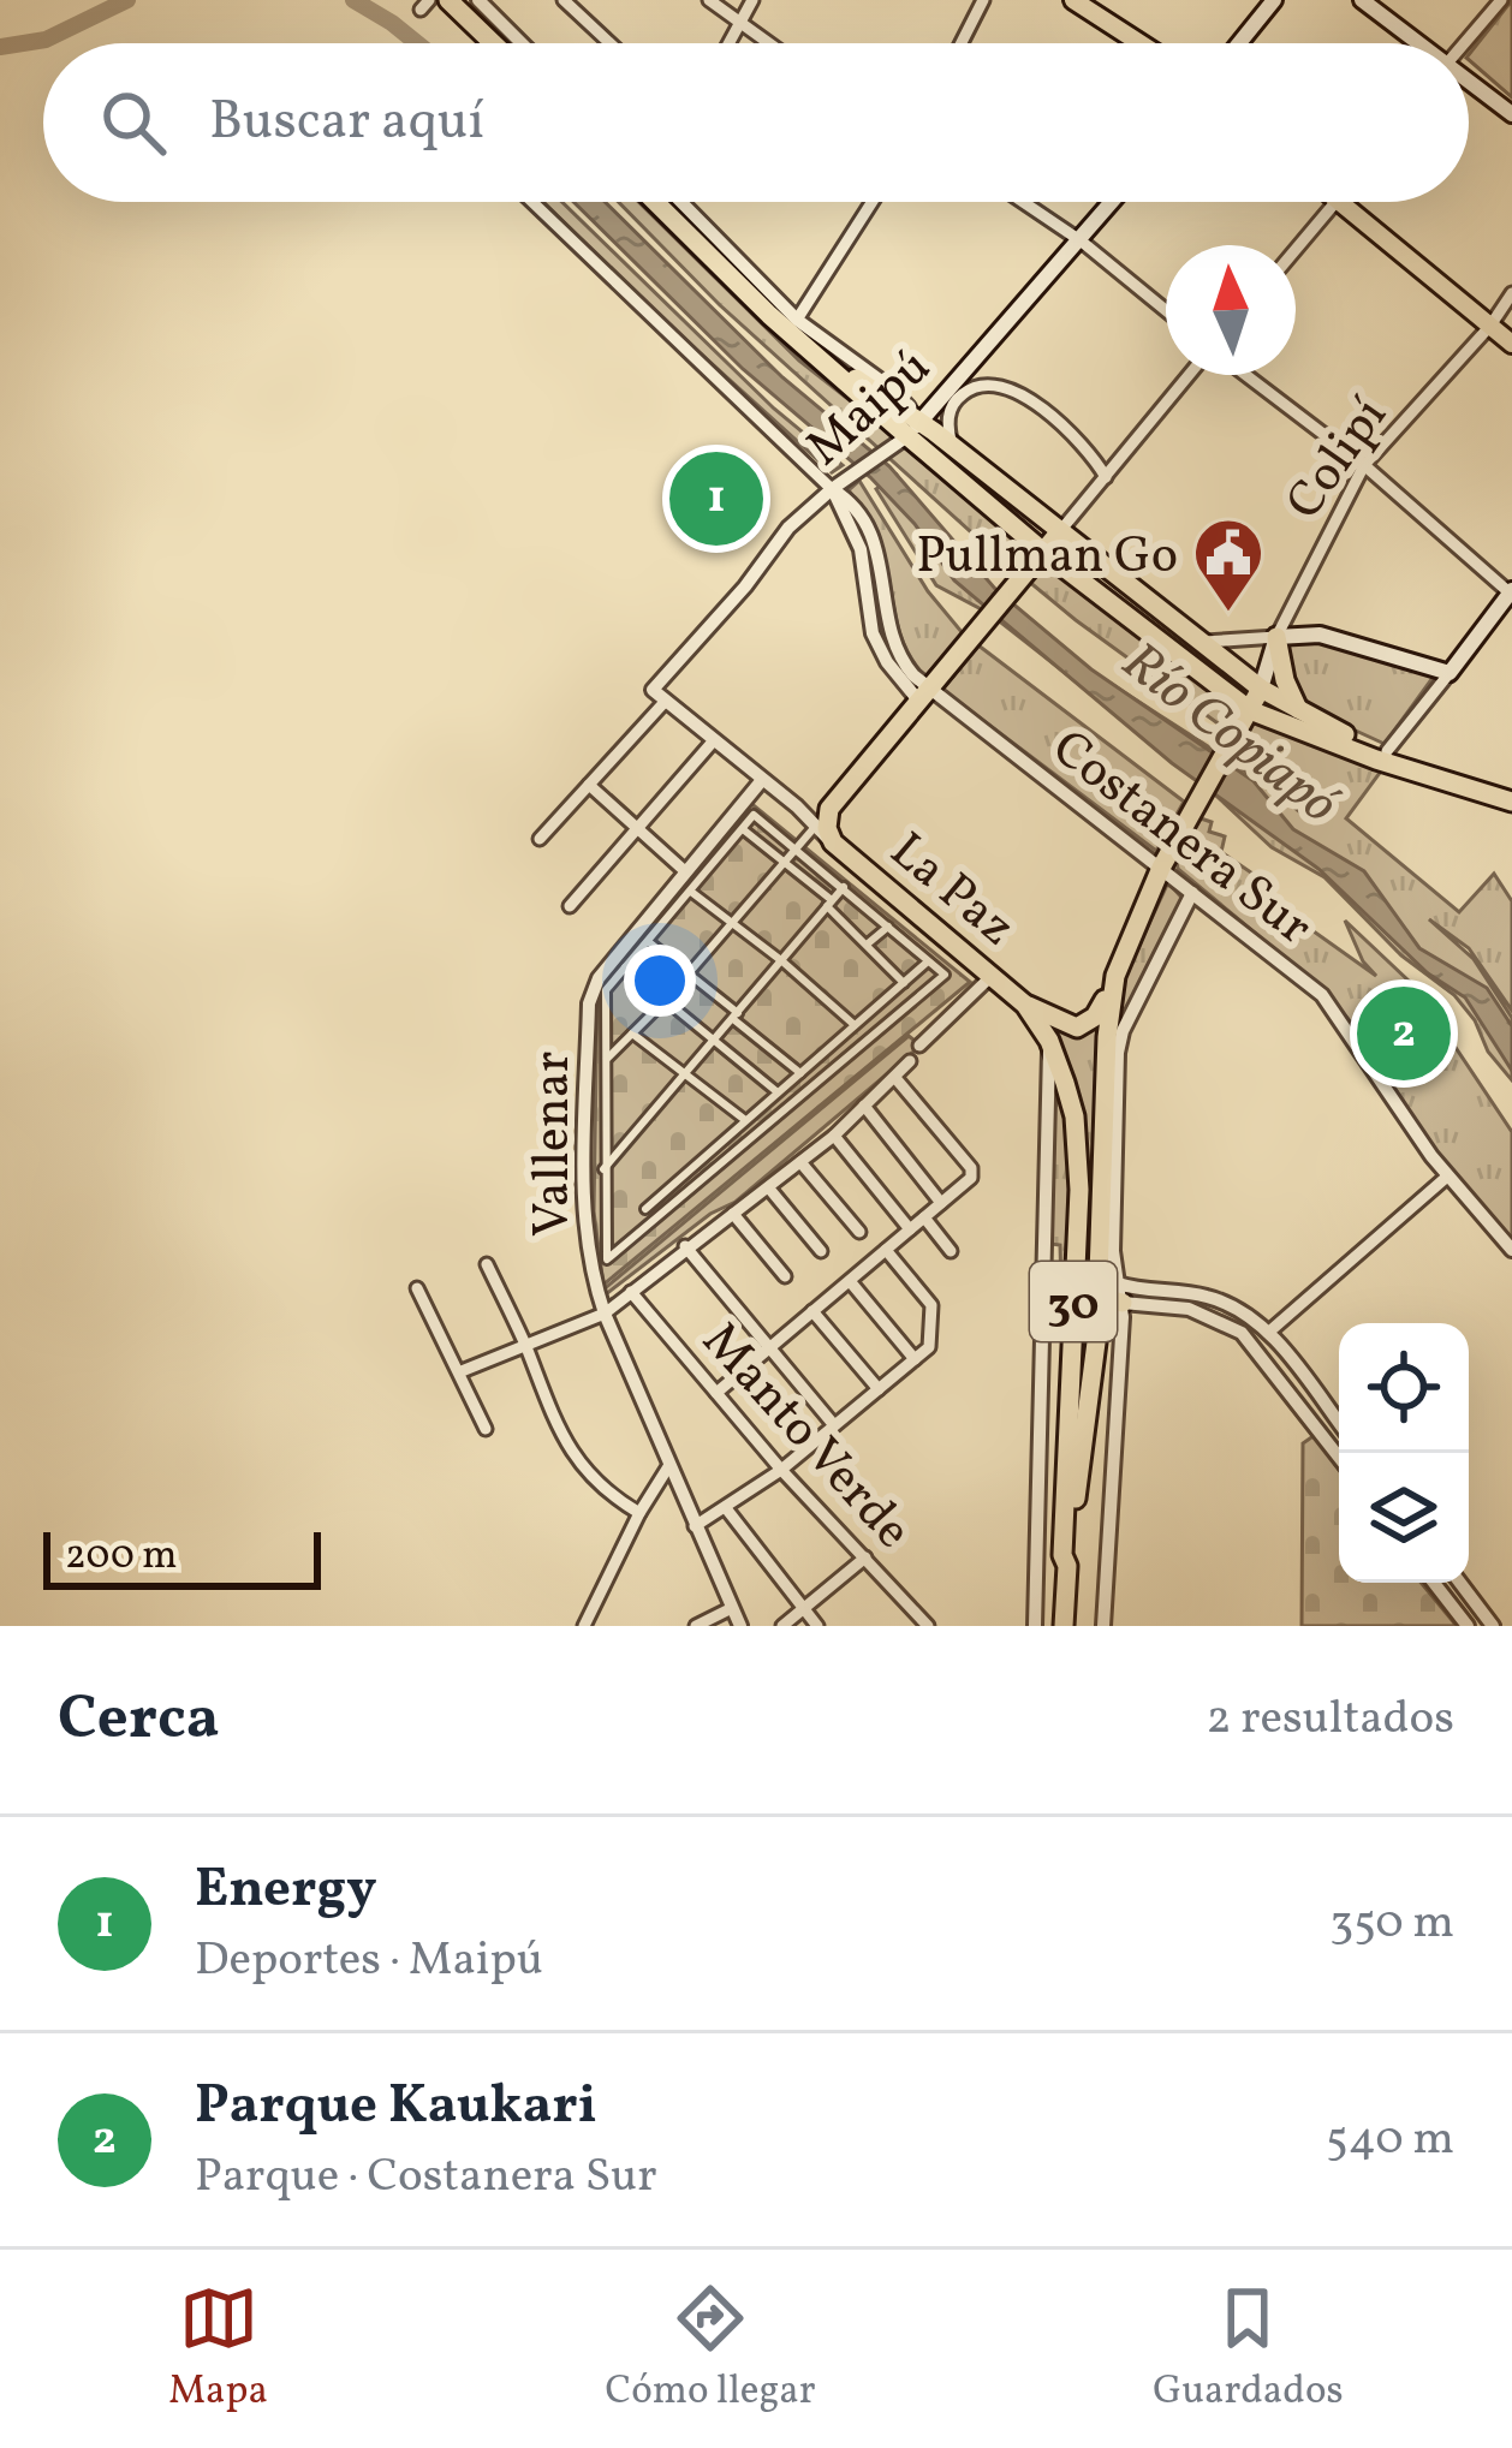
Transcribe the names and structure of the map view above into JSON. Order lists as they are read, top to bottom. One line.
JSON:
{"streets":{"highway":["La Paz","30"],"main road":["Maipú","Colipí"],"street":["Costanera Sur","Vallenar","Manto Verde"]},"crossings":[["Maipú","Costanera Sur"],["Maipú","La Paz"],["Colipí","30"],["Costanera Sur","30"],["La Paz","Vallenar"],["La Paz","30"]],"water":["Río Copiapó"],"places":{"public building":["Pullman Go"]},"scale_bar":"200 m","north":"top","page":{"search":"Buscar aquí","pins":["1","2"],"scale":"200 m","heading":["Cerca","2 resultados"],"list":[{"mark":"1","name":"Energy","note":"Deportes · Maipú","value":"350 m"},{"mark":"2","name":"Parque Kaukari","note":"Parque · Costanera Sur","value":"540 m"}],"nav":["Mapa","Cómo llegar","Guardados"]}}
